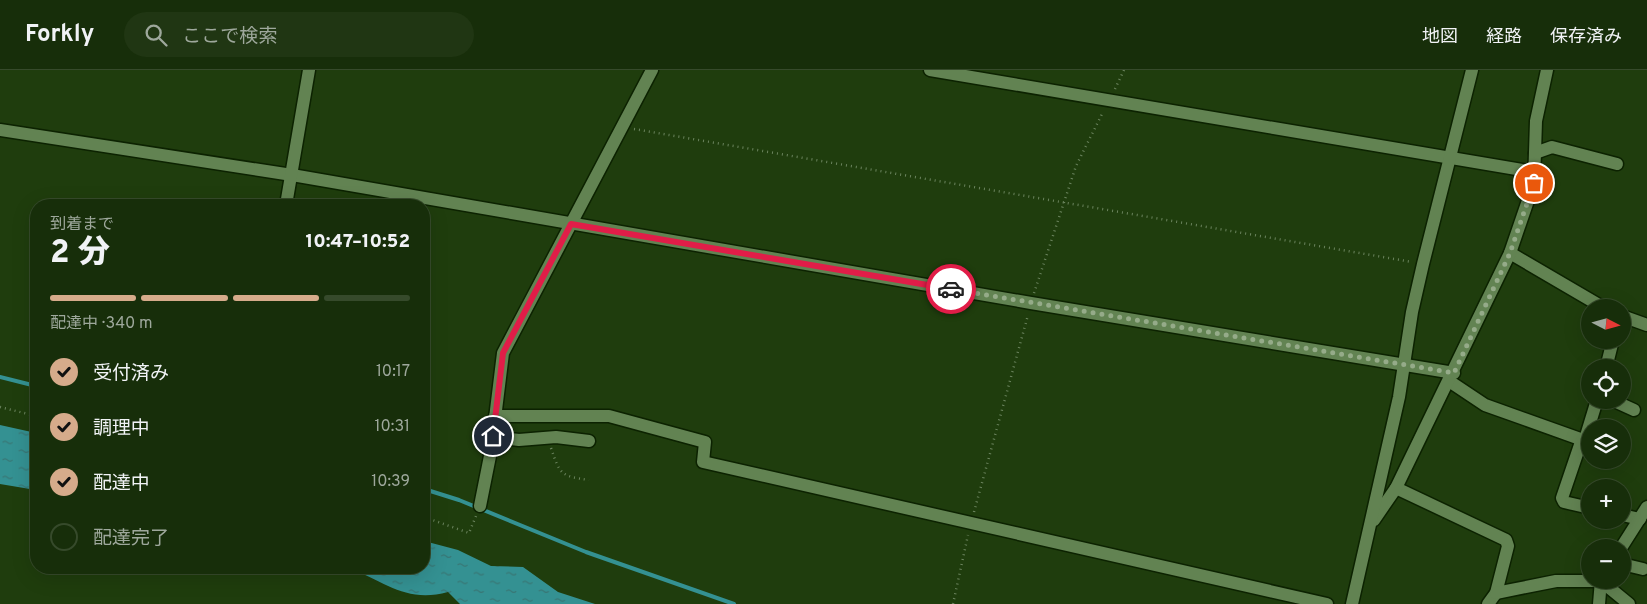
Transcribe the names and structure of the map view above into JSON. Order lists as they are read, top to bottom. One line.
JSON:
{"north":"right","page":{"header":"Forkly","search":"ここで検索","nav":["地図","経路","保存済み"],"heading":["2 分","到着まで","10:47–10:52"],"bar":"配達中 · 340 m","map_buttons":["+","−"],"list":[["受付済み","10:17"],["調理中","10:31"],["配達中","10:39"],"配達完了"]}}
